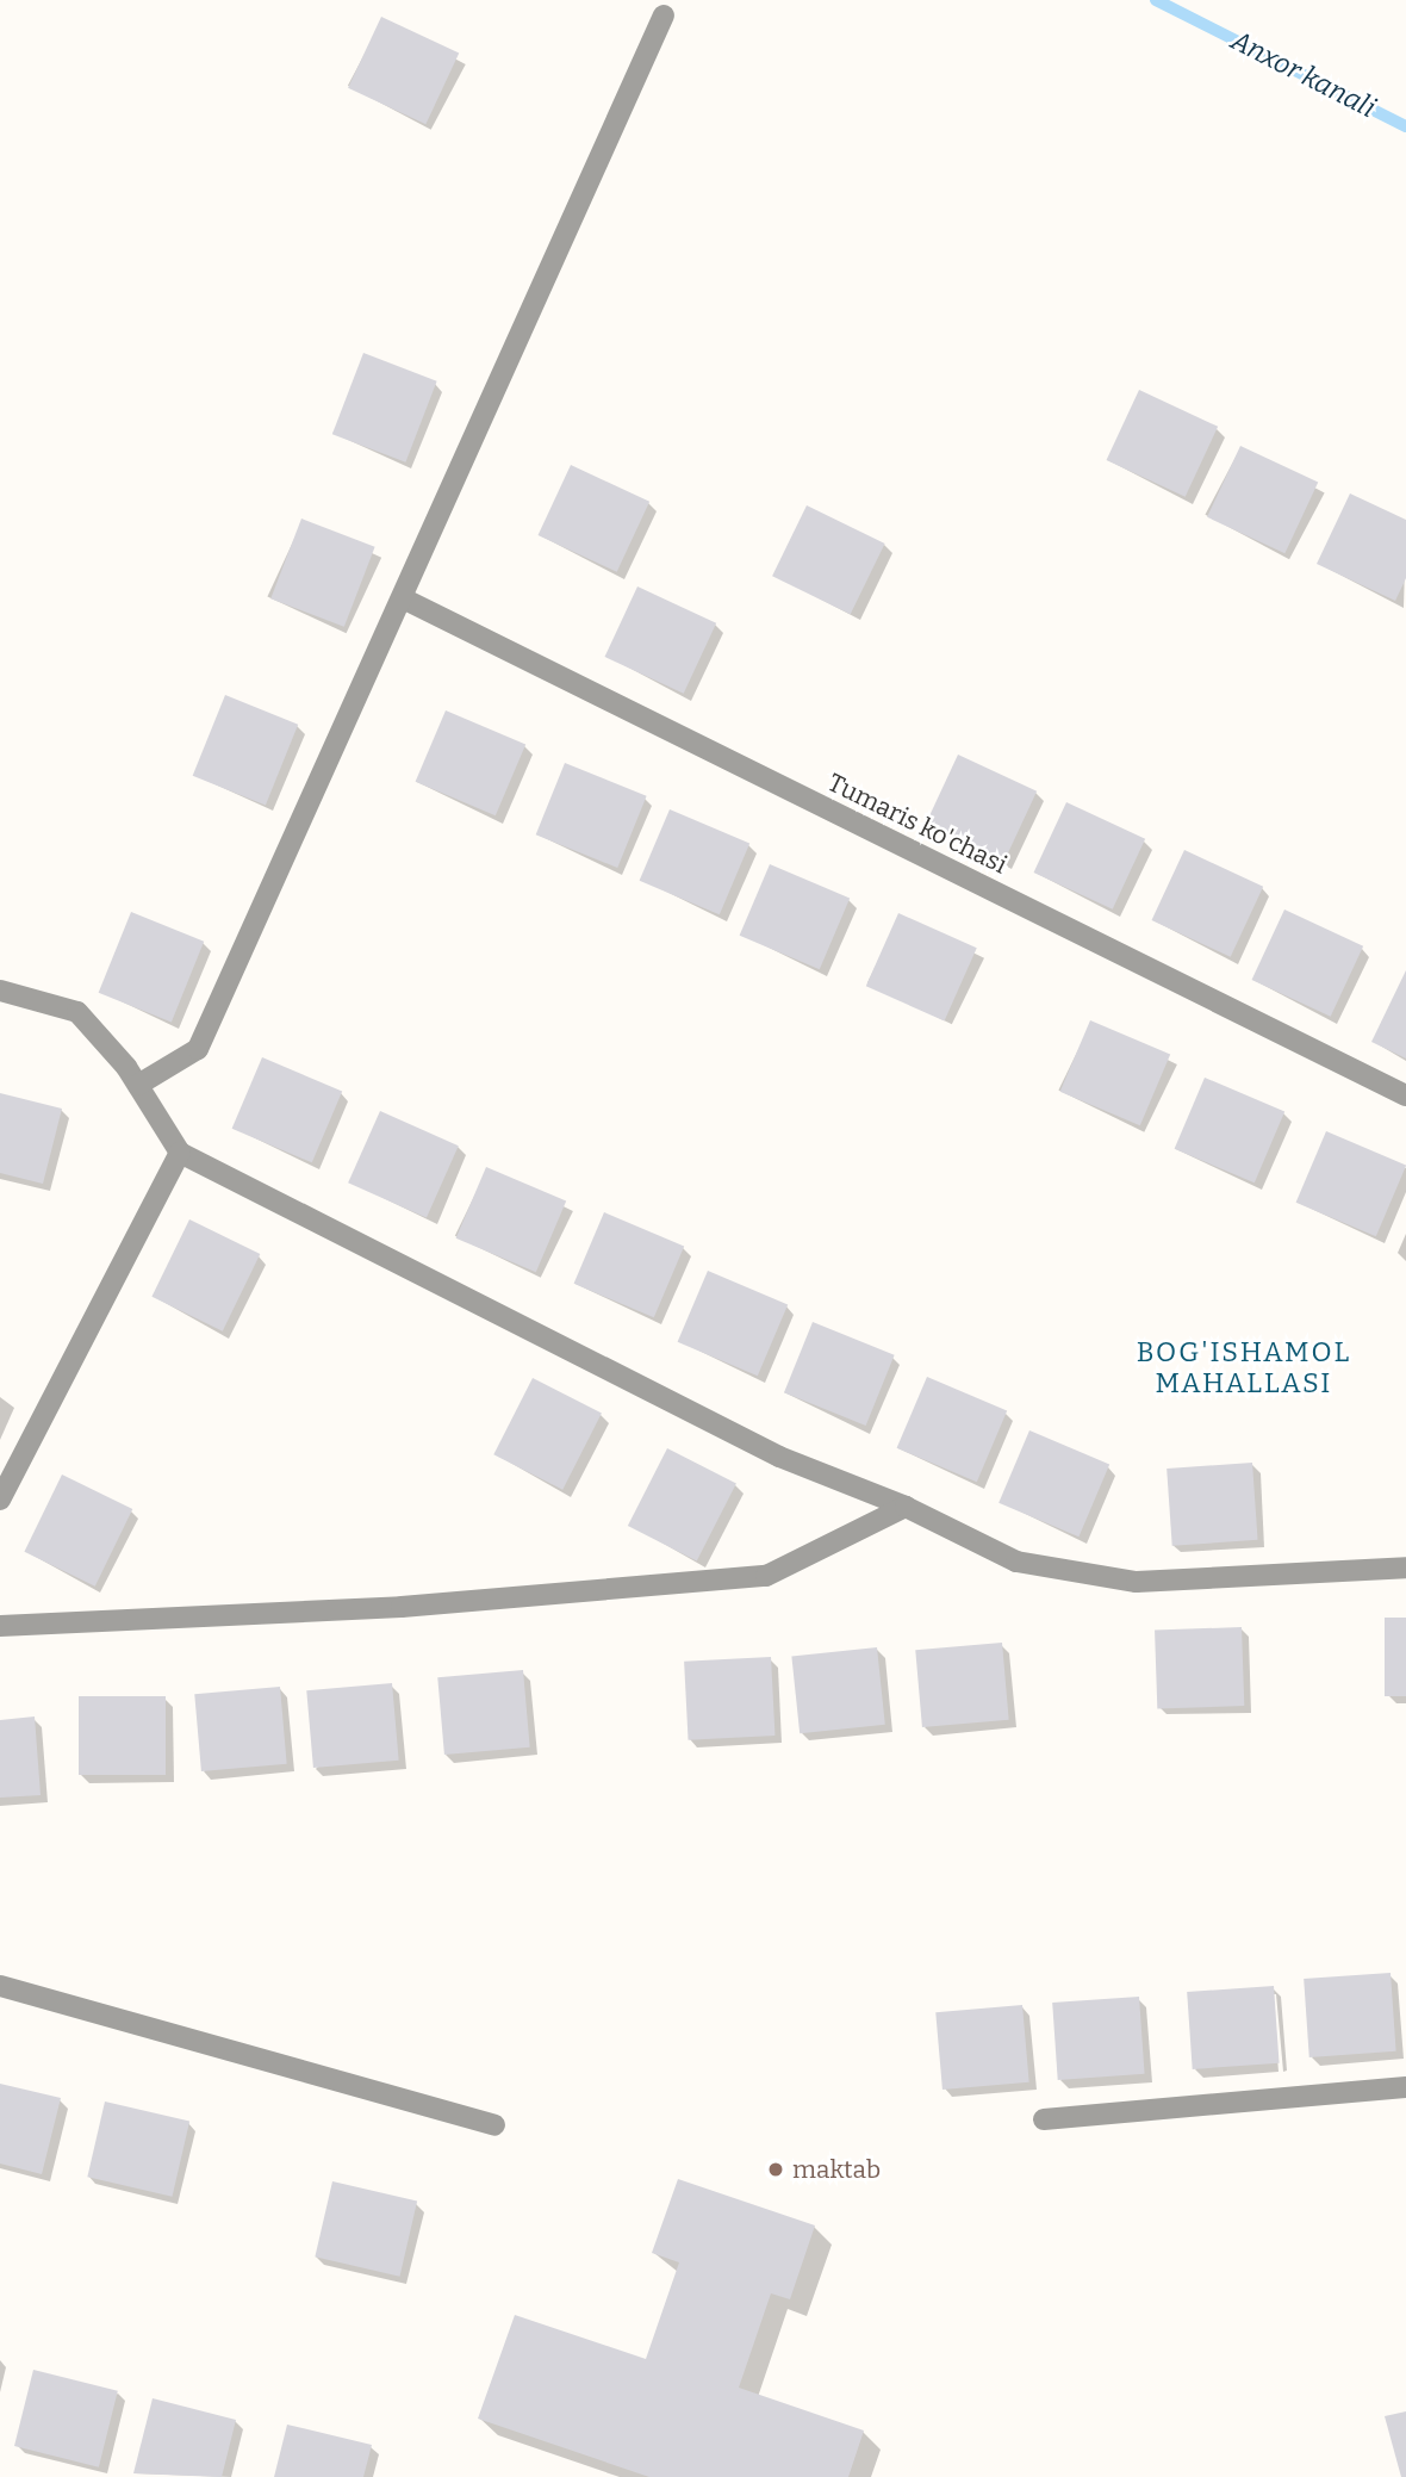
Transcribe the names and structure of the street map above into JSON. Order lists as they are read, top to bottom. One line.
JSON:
{"streets":{"street":["Tumaris ko'chasi"]},"districts":["BOG'ISHAMOL MAHALLASI"],"water":["Anxor kanali"],"places":["maktab"]}
